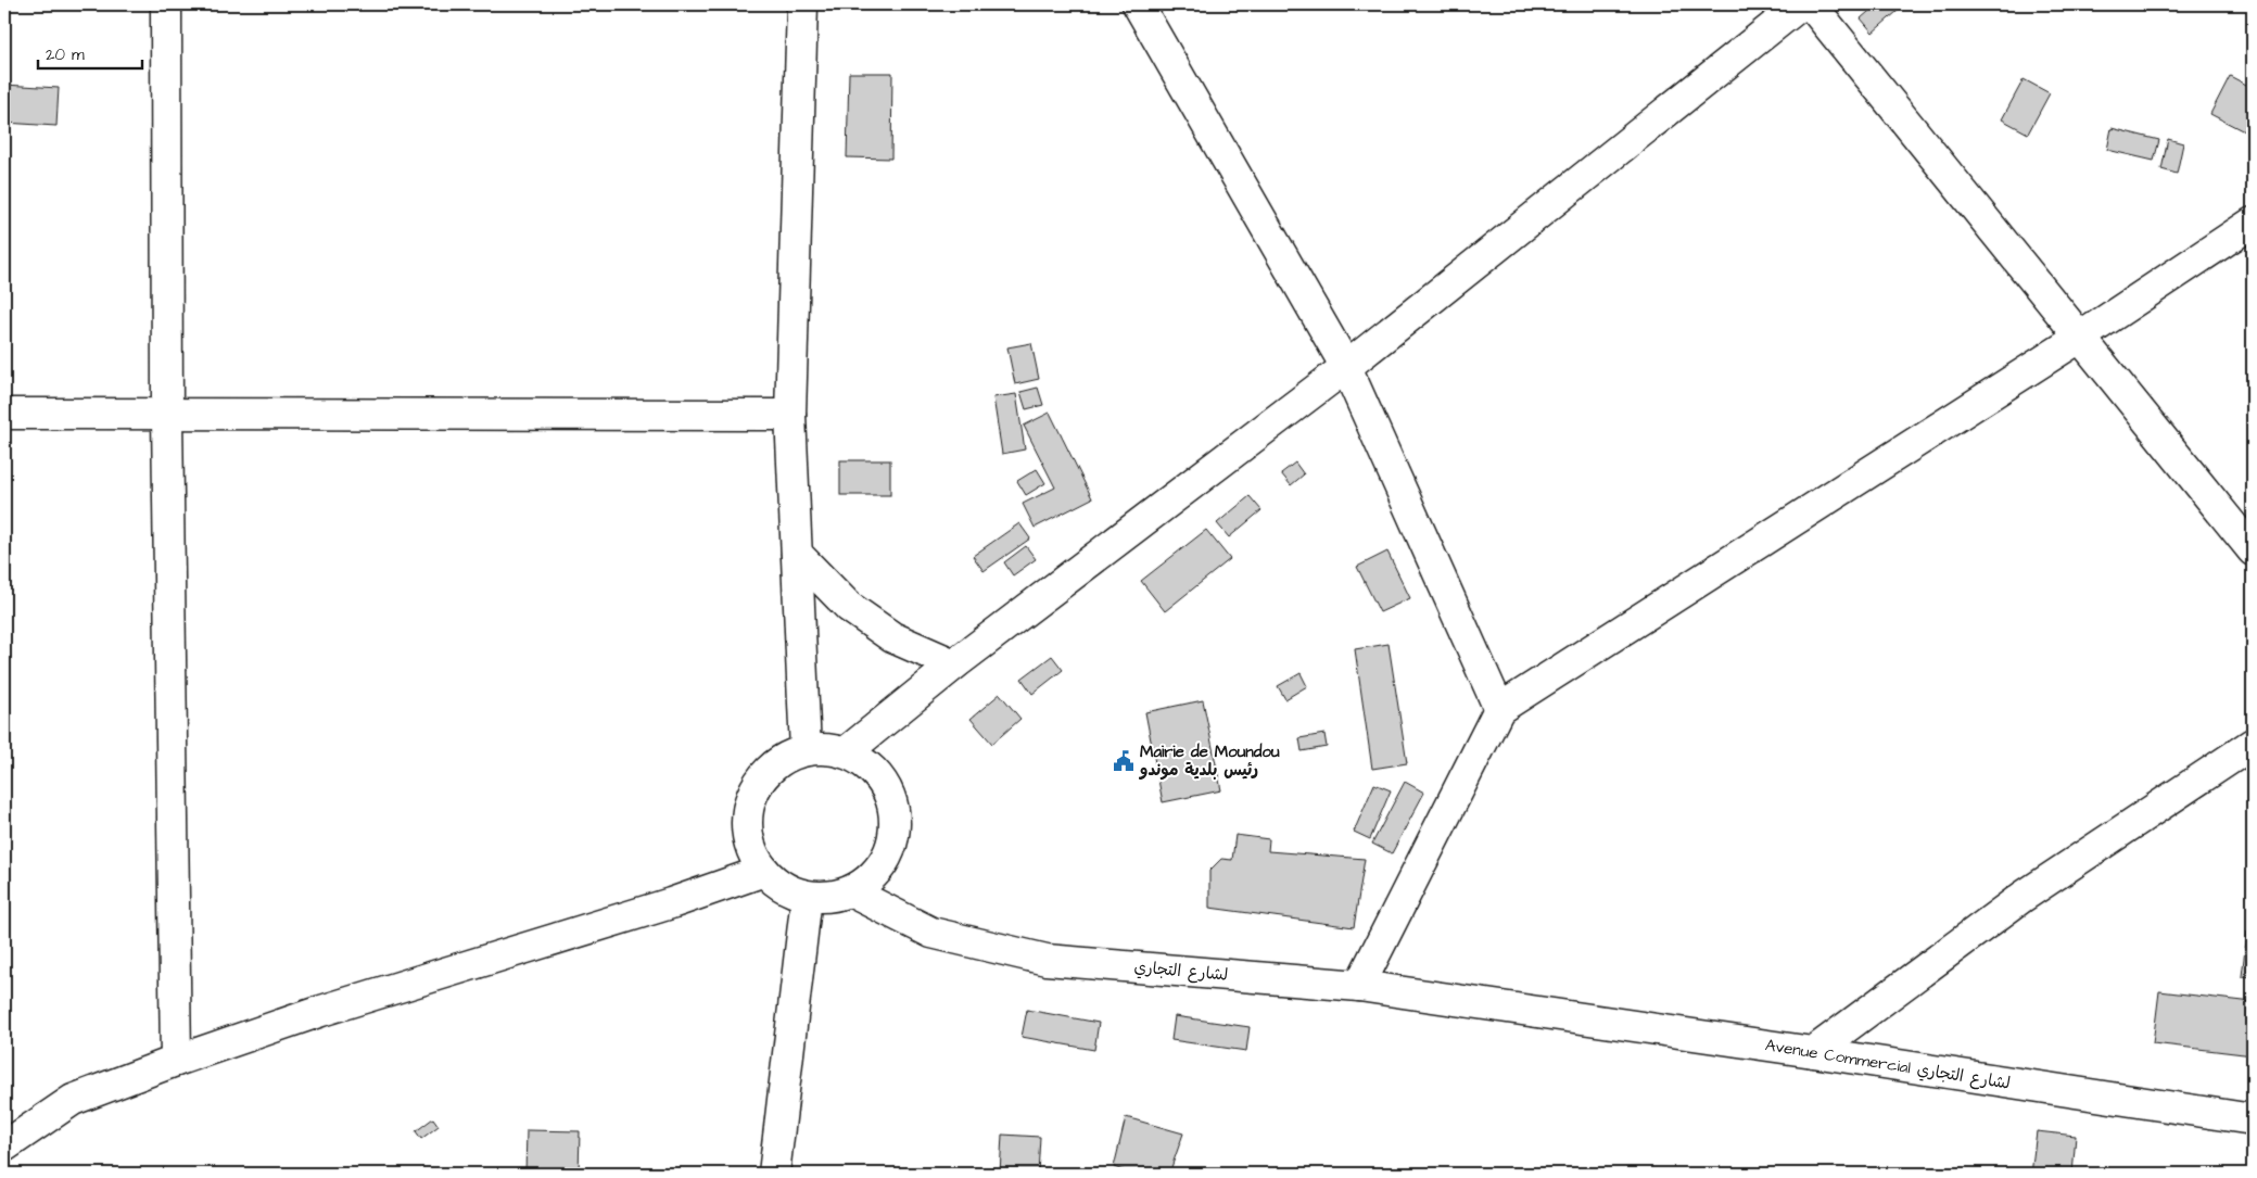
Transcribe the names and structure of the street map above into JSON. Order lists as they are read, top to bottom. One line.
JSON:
{"streets":{"street":["لشارع التجاري","Avenue Commercial لشارع التجاري"]},"crossings":[["لشارع التجاري","Avenue Commercial لشارع التجاري"]],"places":{"public building":["Mairie de Moundou رئيس بلدية موندو"]},"scale_bar":"20 m"}
